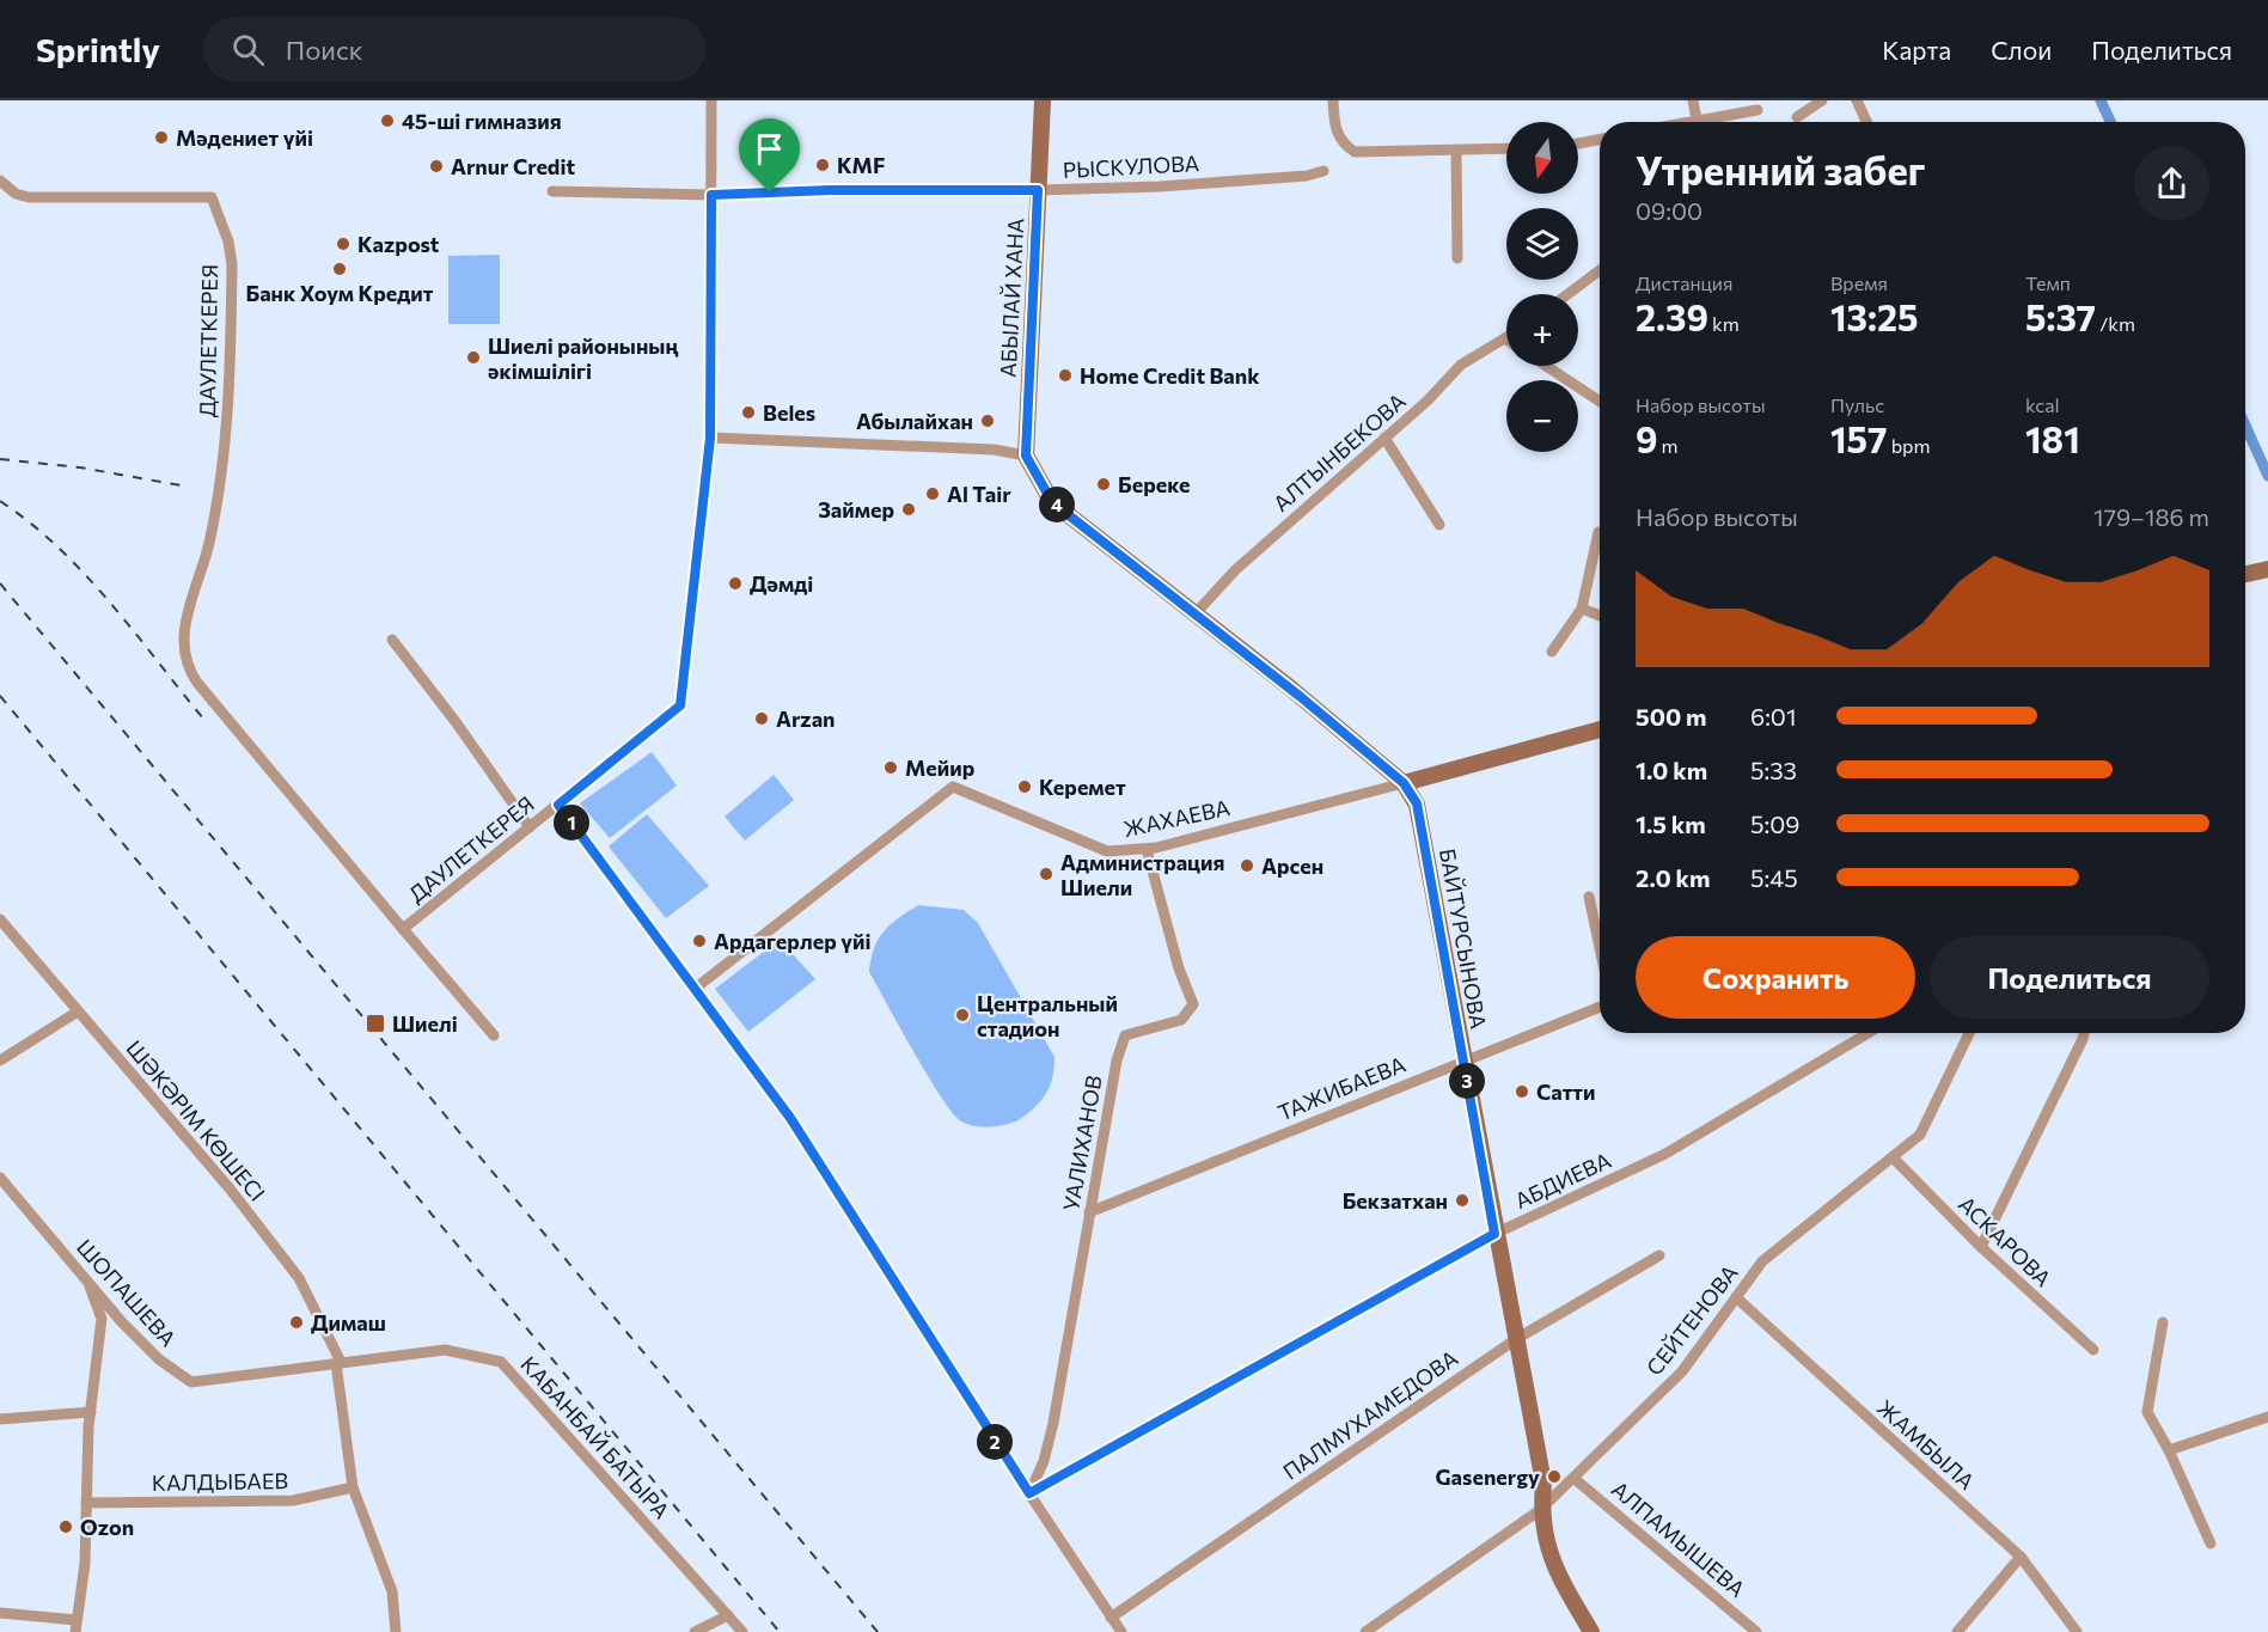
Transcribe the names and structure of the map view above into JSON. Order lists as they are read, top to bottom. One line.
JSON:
{"streets":{"main road":["АБЫЛАЙ ХАНА","ЖАХАЕВА","БАЙТУРСЫНОВА"],"street":["РЫСКУЛОВА","ДАУЛЕТКЕРЕЯ","АЛТЫНБЕКОВА","ТАЖИБАЕВА","ШӘКӘРІМ КӨШЕСІ","УАЛИХАНОВ","АБДИЕВА","АСКАРОВА","ШОПАШЕВА","СЕЙТЕНОВА","ПАЛМУХАМЕДОВА","КАБАНБАЙ БАТЫРА","ЖАМБЫЛА","КАЛДЫБАЕВ","АЛПАМЫШЕВА"]},"crossings":[["РЫСКУЛОВА","АБЫЛАЙ ХАНА"],["АБЫЛАЙ ХАНА","БАЙТУРСЫНОВА"],["ДАУЛЕТКЕРЕЯ","ЖАХАЕВА"],["ДАУЛЕТКЕРЕЯ","УАЛИХАНОВ"],["ДАУЛЕТКЕРЕЯ","АБДИЕВА"],["ДАУЛЕТКЕРЕЯ","ПАЛМУХАМЕДОВА"],["АЛТЫНБЕКОВА","БАЙТУРСЫНОВА"],["ЖАХАЕВА","БАЙТУРСЫНОВА"],["ЖАХАЕВА","УАЛИХАНОВ"],["БАЙТУРСЫНОВА","ТАЖИБАЕВА"],["БАЙТУРСЫНОВА","АБДИЕВА"],["БАЙТУРСЫНОВА","СЕЙТЕНОВА"],["БАЙТУРСЫНОВА","ПАЛМУХАМЕДОВА"],["ТАЖИБАЕВА","УАЛИХАНОВ"],["ШӘКӘРІМ КӨШЕСІ","ШОПАШЕВА"],["ШӘКӘРІМ КӨШЕСІ","КАБАНБАЙ БАТЫРА"],["ШӘКӘРІМ КӨШЕСІ","КАЛДЫБАЕВ"],["УАЛИХАНОВ","АБДИЕВА"],["АСКАРОВА","СЕЙТЕНОВА"],["ШОПАШЕВА","КАБАНБАЙ БАТЫРА"],["СЕЙТЕНОВА","ЖАМБЫЛА"],["СЕЙТЕНОВА","АЛПАМЫШЕВА"]],"places":{"other":["45-ші гимназия","Мәдениет үйі","KMF","Arnur Credit","Kazpost","Банк Хоум Кредит","Шиелі районының әкімшілігі","Home Credit Bank","Beles","Абылайхан","Береке","Al Tair","Займер","Дәмді","Arzan","Мейир","Керемет","Арсен","Администрация Шиели","Ардагерлер үйі","Центральный стадион","Сатти","Бекзатхан","Димаш","Gasenergy","Ozon"],"transit":["Шиелі"]},"north":"bottom","page":{"header":"Sprintly","search":"Поиск","nav":["Карта","Слои","Поделиться"],"map_buttons":["+","−"],"heading":["Утренний забег","09:00"],"stats":[["Дистанция","2.39 km"],["Время","13:25"],["Темп","5:37 /km"],["Набор высоты","9 m"],["Пульс","157 bpm"],["kcal","181"]],"pins":["4","1","3","2"],"chart":["Набор высоты","179–186 m"],"list":[{"name":"500 m","note":"6:01"},{"name":"1.0 km","note":"5:33"},{"name":"1.5 km","note":"5:09"},{"name":"2.0 km","note":"5:45"}],"buttons":["Сохранить","Поделиться"]}}
